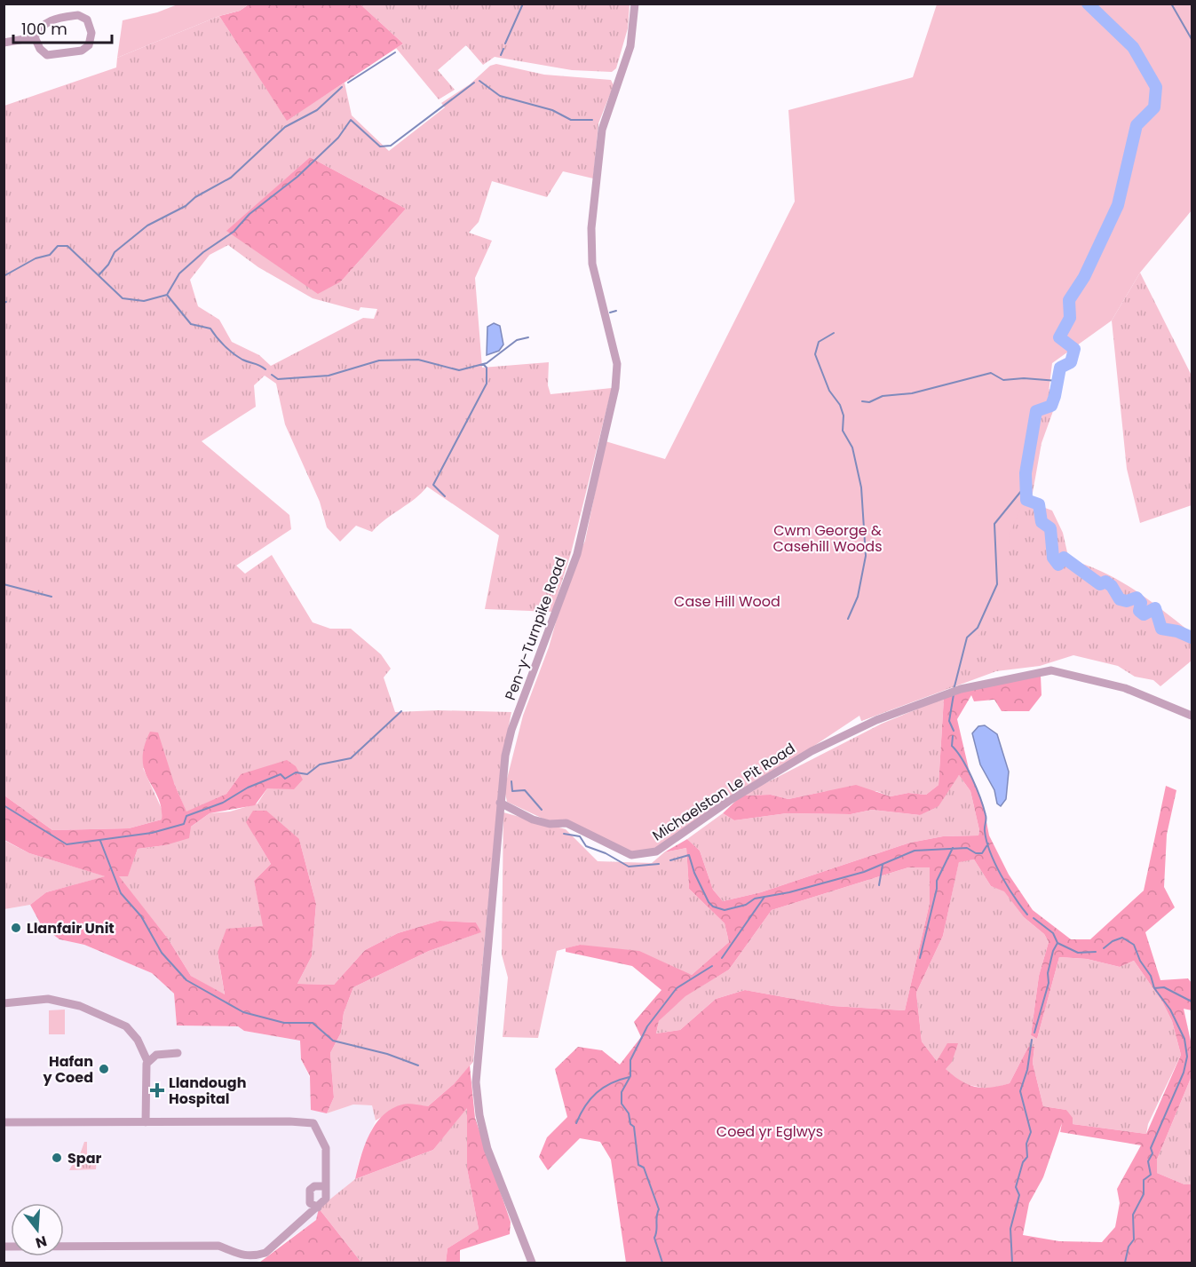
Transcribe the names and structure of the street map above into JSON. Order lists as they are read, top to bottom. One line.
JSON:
{"streets":{"street":["Pen-y-Turnpike Road","Michaelston Le Pit Road"]},"crossings":[["Pen-y-Turnpike Road","Michaelston Le Pit Road"]],"parks":["Cwm George & Casehill Woods","Case Hill Wood","Coed yr Eglwys"],"places":{"other":["Llanfair Unit","Hafan y Coed","Spar"],"health":["Llandough Hospital"]},"scale_bar":"100 m","north":"bottom"}
